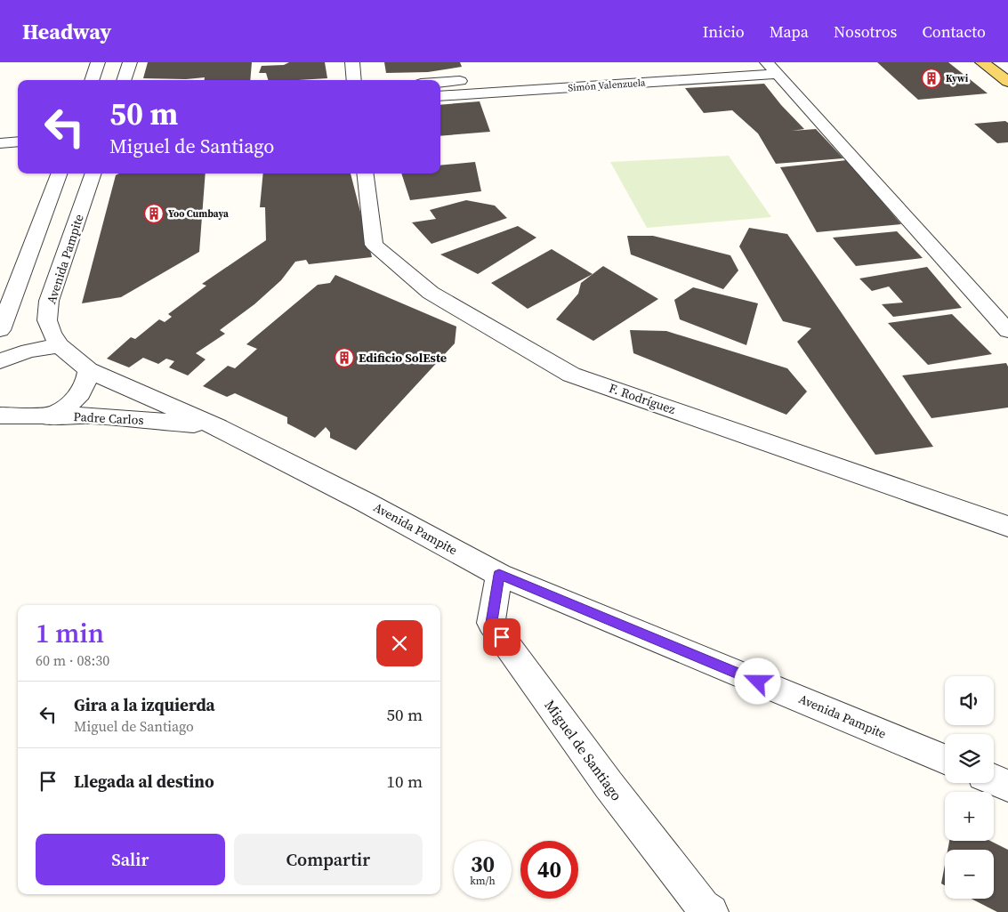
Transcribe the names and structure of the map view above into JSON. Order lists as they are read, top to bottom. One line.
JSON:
{"streets":{"street":["Simón Valenzuela","Avenida Pampite","F. Rodríguez","Padre Carlos","Miguel de Santiago"]},"crossings":[["Avenida Pampite","Padre Carlos"],["Avenida Pampite","Miguel de Santiago"]],"places":{"building":["Kywi","Yoo Cumbaya","Edificio SolEste"]},"page":{"header":"Headway","nav":["Inicio","Mapa","Nosotros","Contacto"],"turn":["50 m","Miguel de Santiago"],"heading":["1 min","60 m · 08:30"],"map_buttons":["+","−"],"list":[{"name":"Gira a la izquierda","note":"Miguel de Santiago","value":"50 m"},{"name":"Llegada al destino","value":"10 m"}],"buttons":["Salir","Compartir"],"speed":"30 km/h","limit":"40"}}
